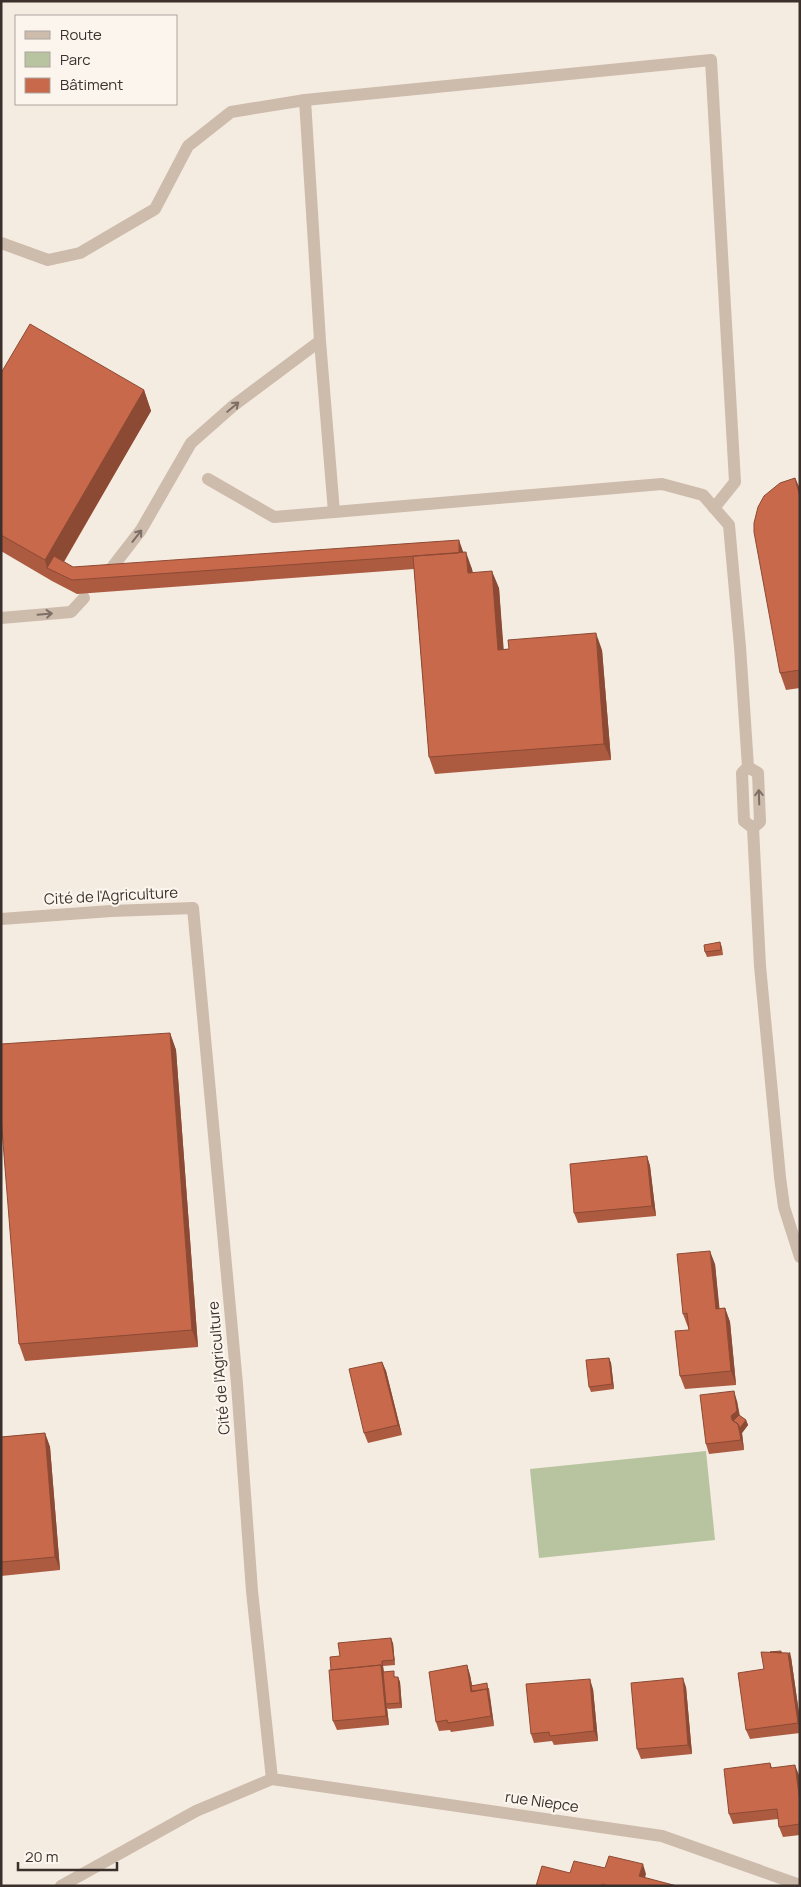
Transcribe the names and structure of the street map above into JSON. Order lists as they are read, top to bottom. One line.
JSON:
{"streets":{"street":["Cité de l'Agriculture","rue Niepce"]},"crossings":[["Cité de l'Agriculture","rue Niepce"]],"legend":["Route","Parc","Bâtiment"],"scale_bar":"20 m"}
